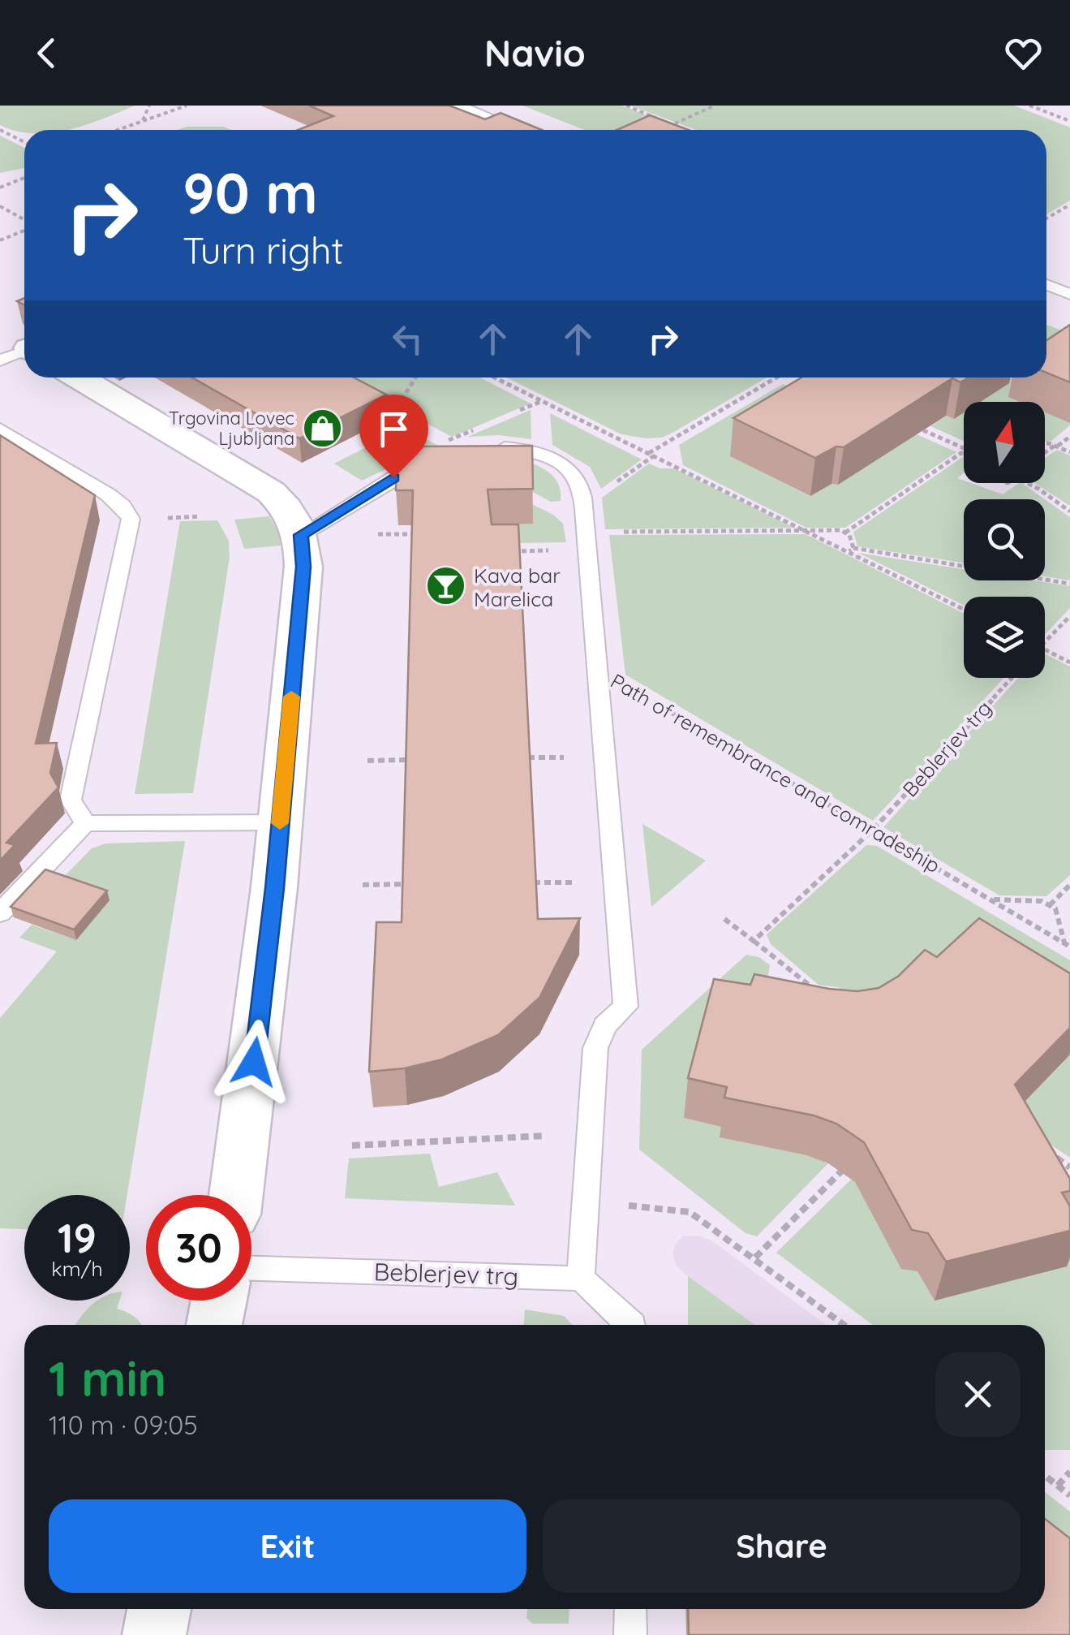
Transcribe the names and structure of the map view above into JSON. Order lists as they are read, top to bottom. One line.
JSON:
{"streets":{"lane":["Beblerjev trg","Path of remembrance and comradeship"]},"crossings":[["Beblerjev trg","Path of remembrance and comradeship"]],"places":{"shop":["Trgovina Lovec Ljubljana"],"bar":["Kava bar Marelica"]},"north":"top","page":{"header":"Navio","turn":["90 m","Turn right"],"speed":"19 km/h","limit":"30","heading":["1 min","110 m · 09:05"],"buttons":["Exit","Share"]}}
